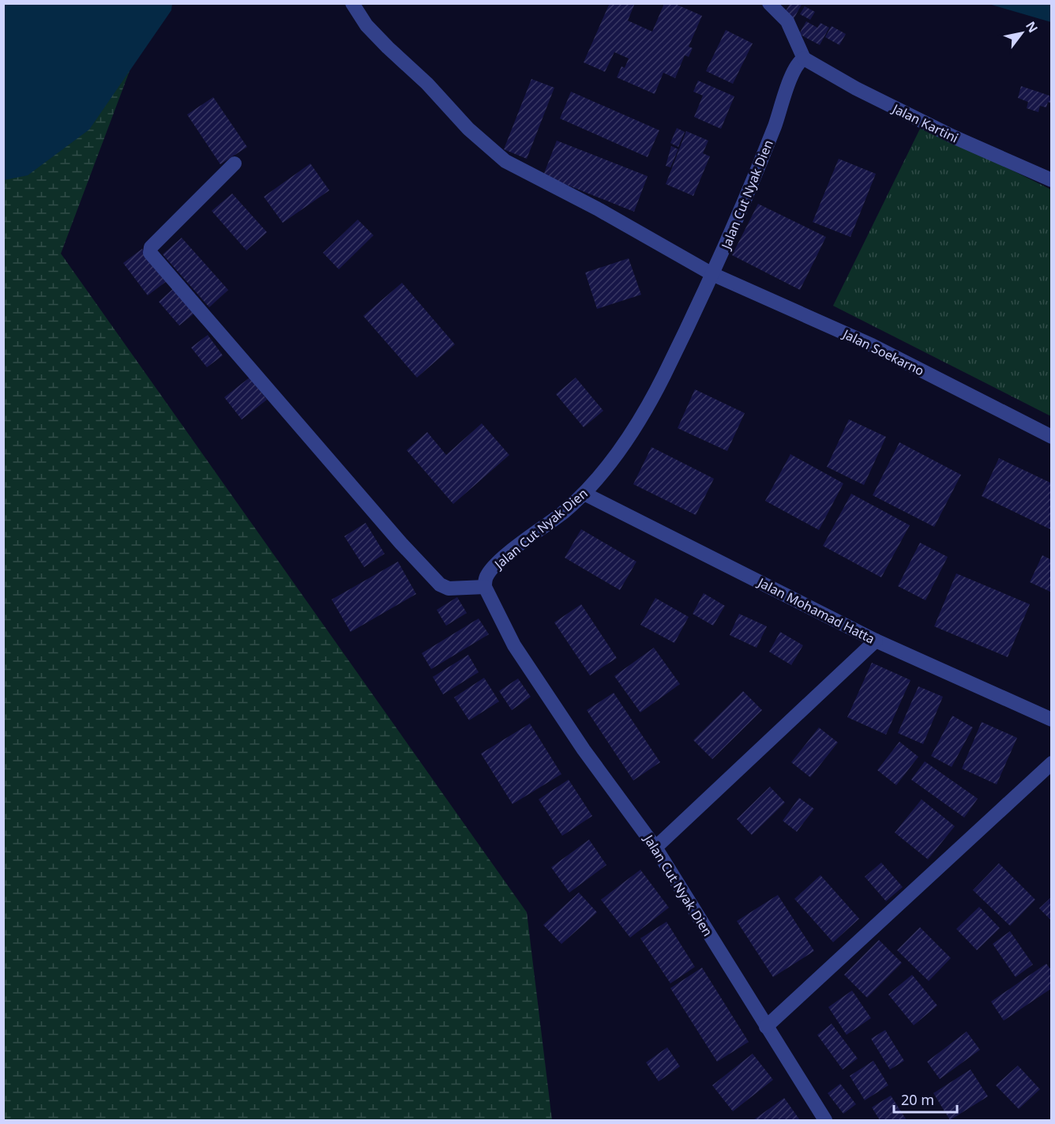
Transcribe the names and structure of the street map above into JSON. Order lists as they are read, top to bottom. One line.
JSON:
{"streets":{"street":["Jalan Kartini","Jalan Cut Nyak Dien","Jalan Soekarno","Jalan Mohamad Hatta"]},"crossings":[["Jalan Kartini","Jalan Cut Nyak Dien"],["Jalan Cut Nyak Dien","Jalan Soekarno"],["Jalan Cut Nyak Dien","Jalan Mohamad Hatta"]],"scale_bar":"20 m","north":"top right"}
